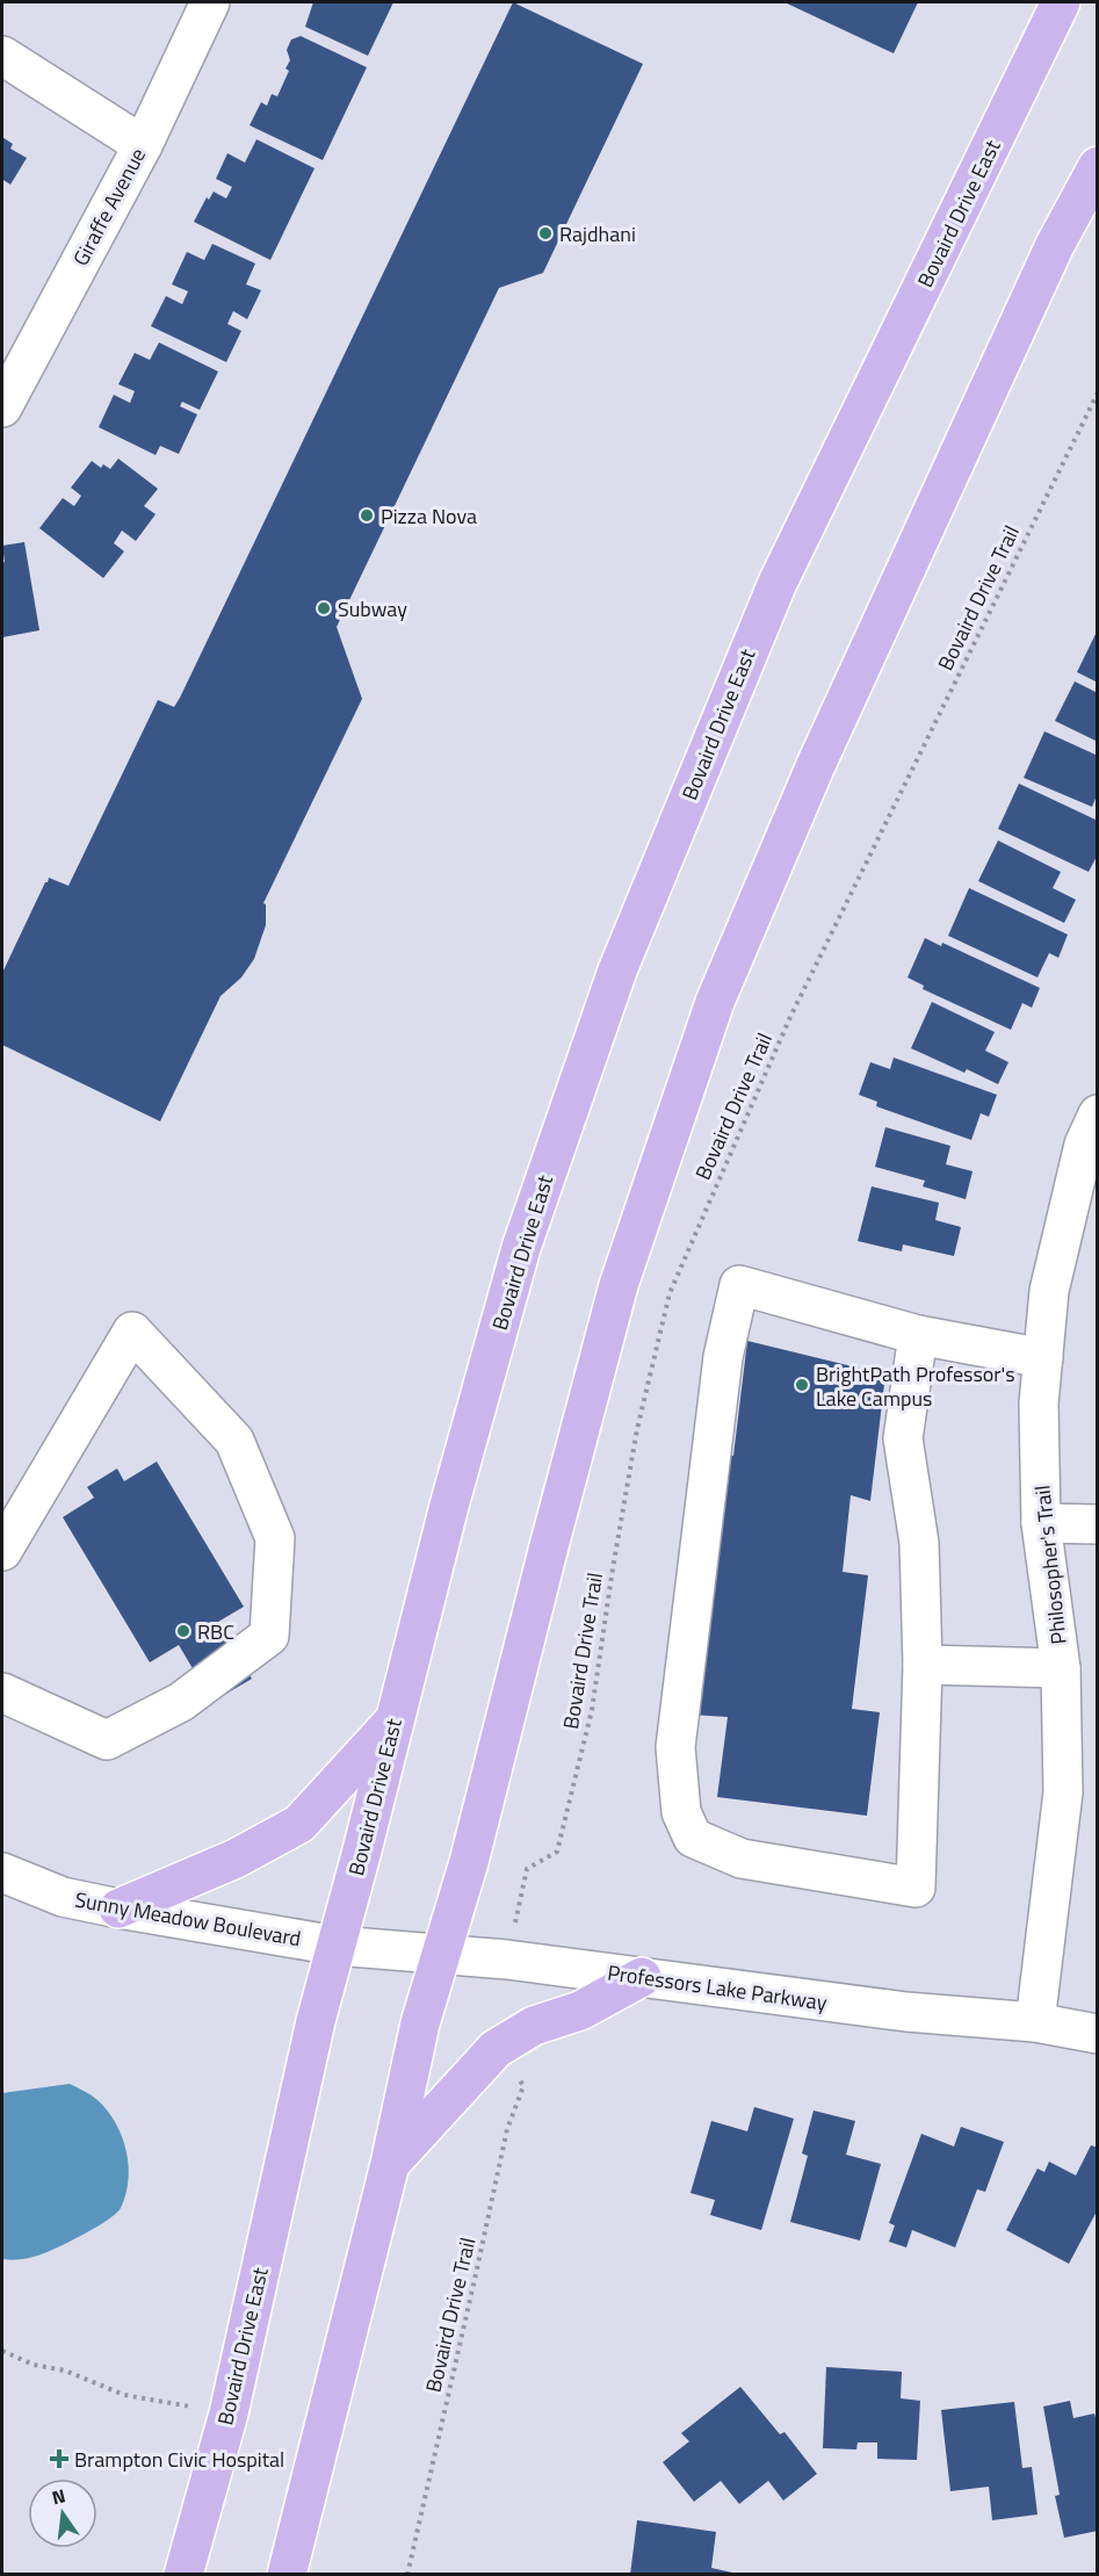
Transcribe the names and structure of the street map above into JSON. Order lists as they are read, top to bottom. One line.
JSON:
{"streets":{"main road":["Bovaird Drive East"],"street":["Giraffe Avenue","Philosopher's Trail","Sunny Meadow Boulevard","Professors Lake Parkway"],"path":["Bovaird Drive Trail"]},"crossings":[["Bovaird Drive East","Sunny Meadow Boulevard"],["Bovaird Drive East","Professors Lake Parkway"],["Philosopher's Trail","Professors Lake Parkway"],["Sunny Meadow Boulevard","Professors Lake Parkway"]],"places":{"other":["Rajdhani","Pizza Nova","Subway","BrightPath Professor's Lake Campus","RBC"],"health":["Brampton Civic Hospital"]},"north":"top"}
